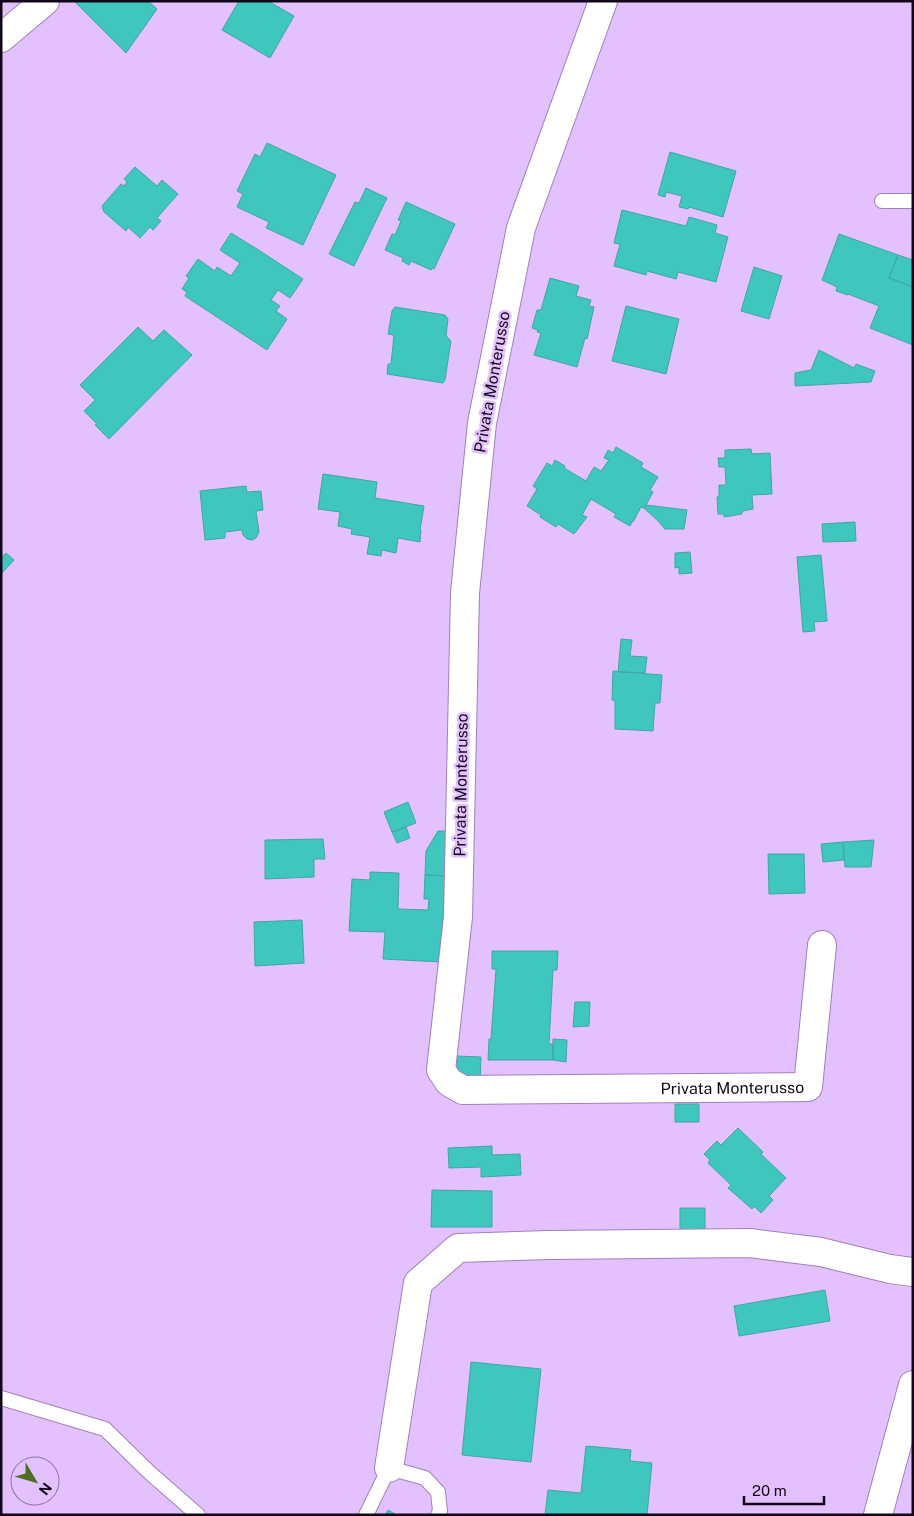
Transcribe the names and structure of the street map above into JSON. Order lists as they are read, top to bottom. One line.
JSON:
{"streets":{"street":["Privata Monterusso"]},"scale_bar":"20 m","north":"bottom right"}
